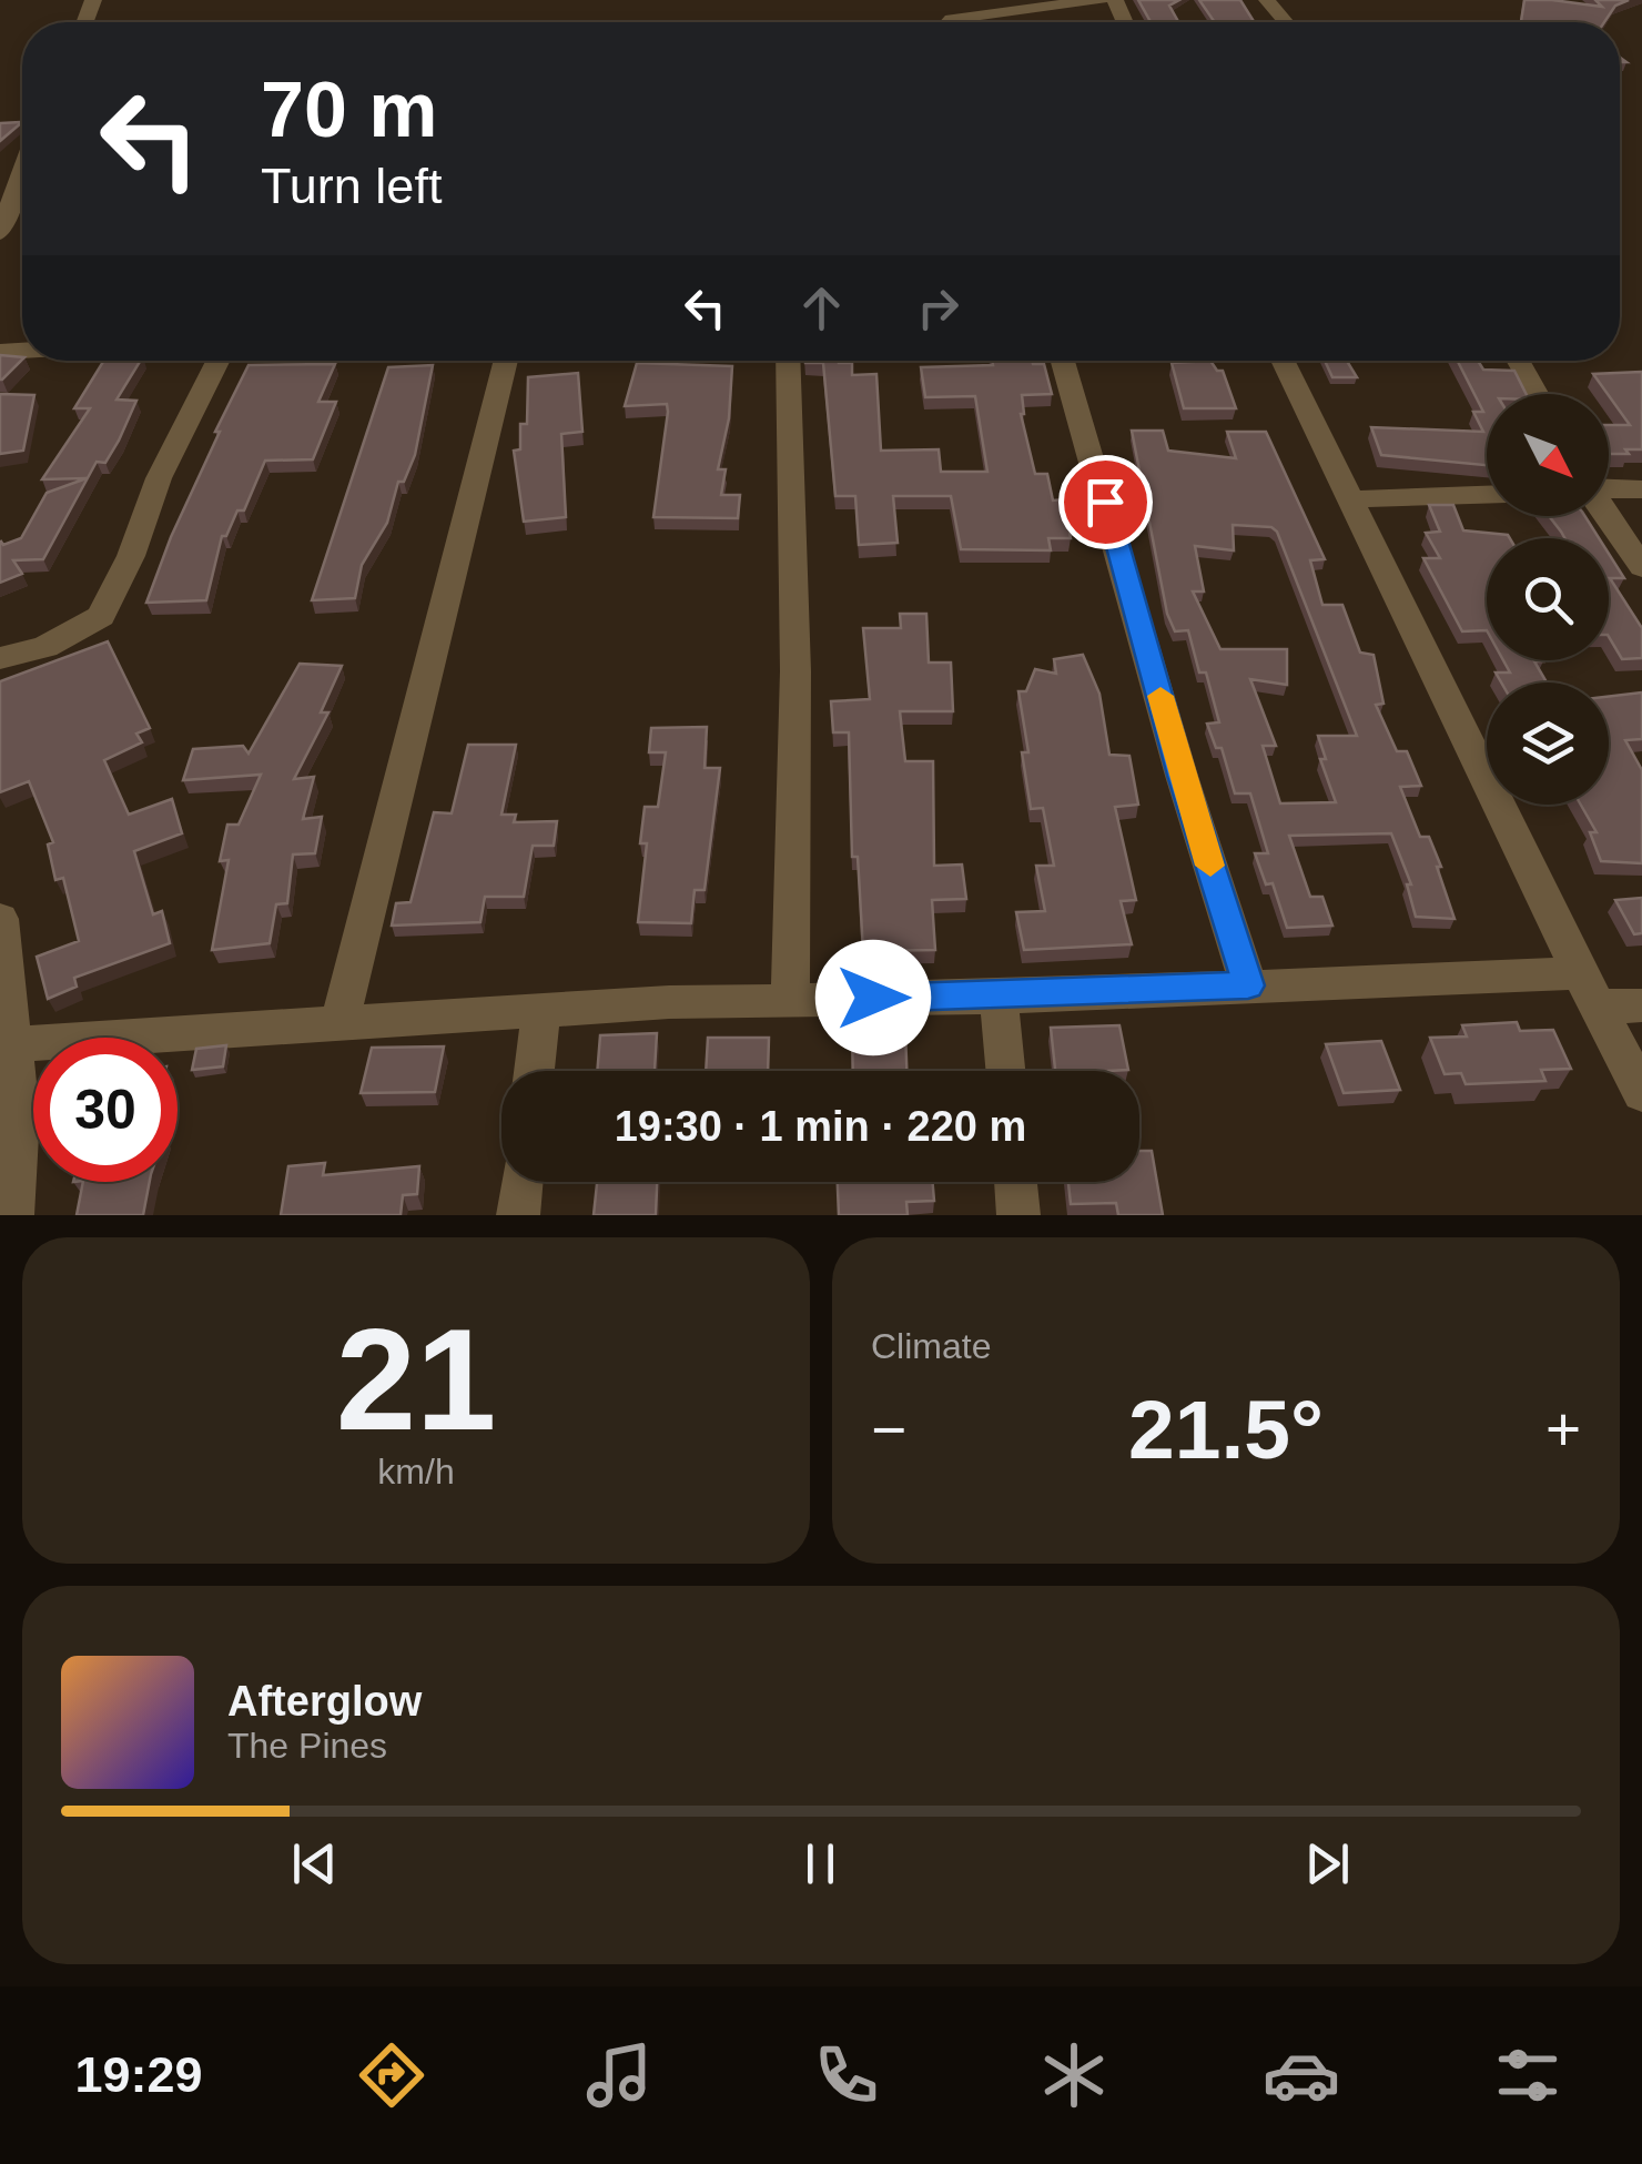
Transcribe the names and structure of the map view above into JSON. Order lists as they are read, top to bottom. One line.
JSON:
{"north":"bottom right","page":{"turn":["70 m","Turn left"],"limit":"30","trip":"19:30 · 1 min · 220 m","tile":[["21","km/h"],"Climate"],"heat":["−","21.5°","+"],"song":["Afterglow","The Pines"],"tabs":"19:29"}}
